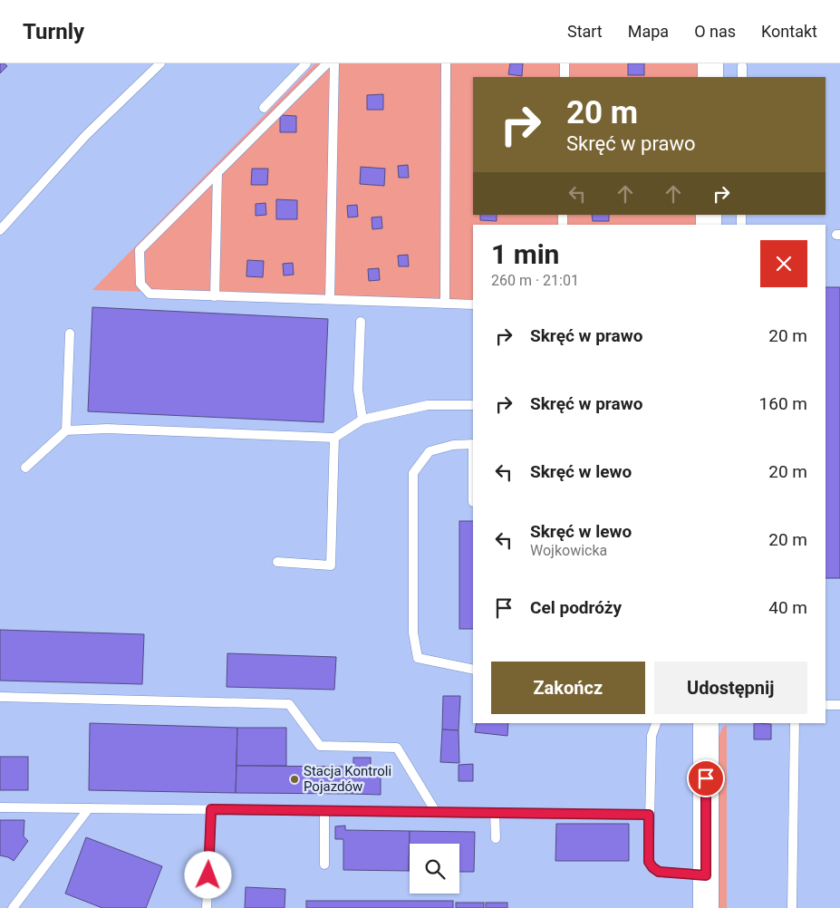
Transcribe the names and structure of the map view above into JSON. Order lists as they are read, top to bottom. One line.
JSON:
{"places":["Stacja Kontroli Pojazdów"],"page":{"header":"Turnly","nav":["Start","Mapa","O nas","Kontakt"],"turn":["20 m","Skręć w prawo"],"heading":["1 min","260 m · 21:01"],"list":[{"name":"Skręć w prawo","value":"20 m"},{"name":"Skręć w prawo","value":"160 m"},{"name":"Skręć w lewo","value":"20 m"},{"name":"Skręć w lewo","note":"Wojkowicka","value":"20 m"},{"name":"Cel podróży","value":"40 m"}],"buttons":["Zakończ","Udostępnij"]}}
